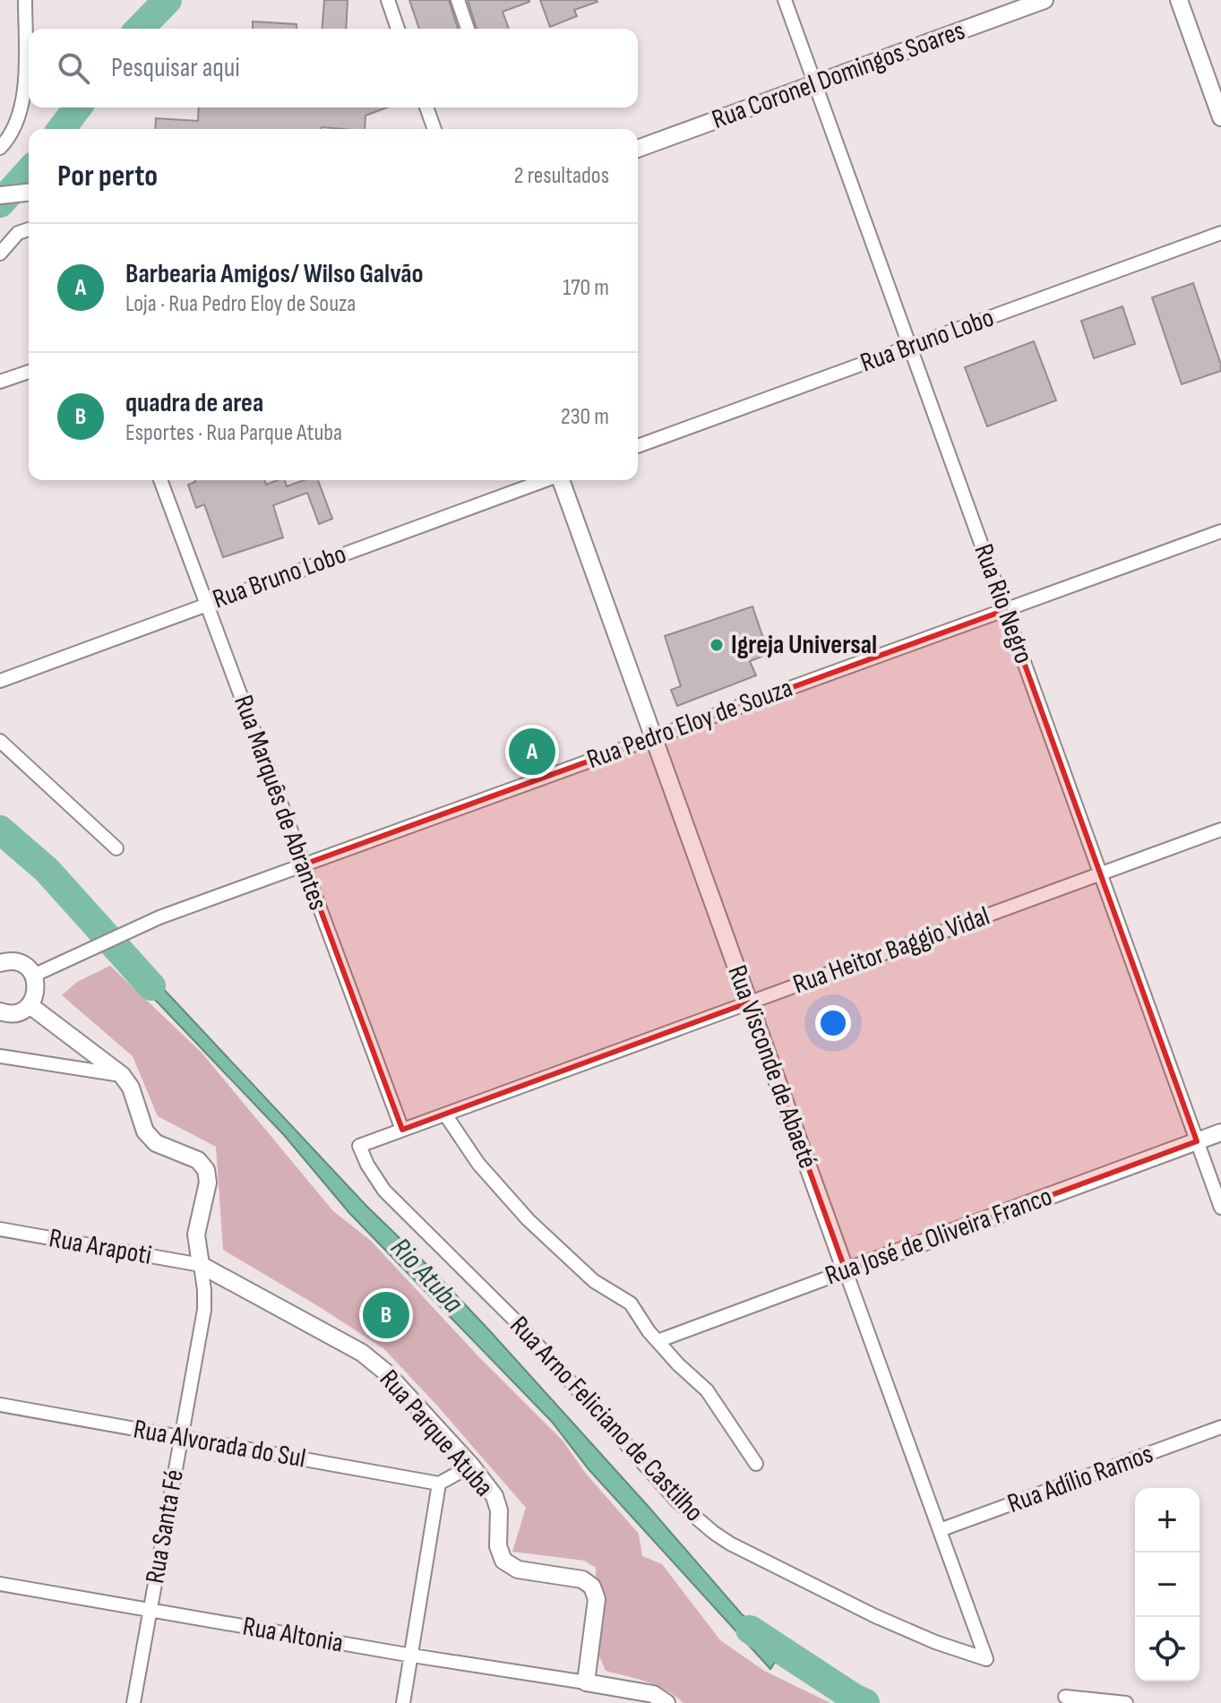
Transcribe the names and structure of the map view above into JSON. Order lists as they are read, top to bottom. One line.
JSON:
{"streets":{"street":["Rua Coronel Domingos Soares","Rua Bruno Lobo","Rua Rio Negro","Rua Pedro Eloy de Souza","Rua Marquês de Abrantes","Rua Heitor Baggio Vidal","Rua Visconde de Abaeté","Rua José de Oliveira Franco","Rua Arapoti","Rua Arno Feliciano de Castilho","Rua Parque Atuba","Rua Alvorada do Sul","Rua Adílio Ramos","Rua Santa Fé","Rua Altonia"]},"crossings":[["Rua Coronel Domingos Soares","Rua Rio Negro"],["Rua Bruno Lobo","Rua Rio Negro"],["Rua Bruno Lobo","Rua Marquês de Abrantes"],["Rua Rio Negro","Rua Pedro Eloy de Souza"],["Rua Rio Negro","Rua Heitor Baggio Vidal"],["Rua Rio Negro","Rua José de Oliveira Franco"],["Rua Pedro Eloy de Souza","Rua Marquês de Abrantes"],["Rua Pedro Eloy de Souza","Rua Visconde de Abaeté"],["Rua Marquês de Abrantes","Rua Heitor Baggio Vidal"],["Rua Heitor Baggio Vidal","Rua Visconde de Abaeté"],["Rua Heitor Baggio Vidal","Rua Arno Feliciano de Castilho"],["Rua Visconde de Abaeté","Rua José de Oliveira Franco"],["Rua Visconde de Abaeté","Rua Arno Feliciano de Castilho"],["Rua Visconde de Abaeté","Rua Adílio Ramos"],["Rua Arapoti","Rua Parque Atuba"],["Rua Arapoti","Rua Santa Fé"],["Rua Parque Atuba","Rua Santa Fé"],["Rua Parque Atuba","Rua Altonia"],["Rua Alvorada do Sul","Rua Santa Fé"],["Rua Santa Fé","Rua Altonia"]],"water":["Rio Atuba"],"places":["Igreja Universal"],"page":{"search":"Pesquisar aqui","heading":["Por perto","2 resultados"],"list":[{"mark":"A","name":"Barbearia Amigos/ Wilso Galvão","note":"Loja · Rua Pedro Eloy de Souza","value":"170 m"},{"mark":"B","name":"quadra de area","note":"Esportes · Rua Parque Atuba","value":"230 m"}],"pins":["A","B"],"map_buttons":["+","−"]}}
